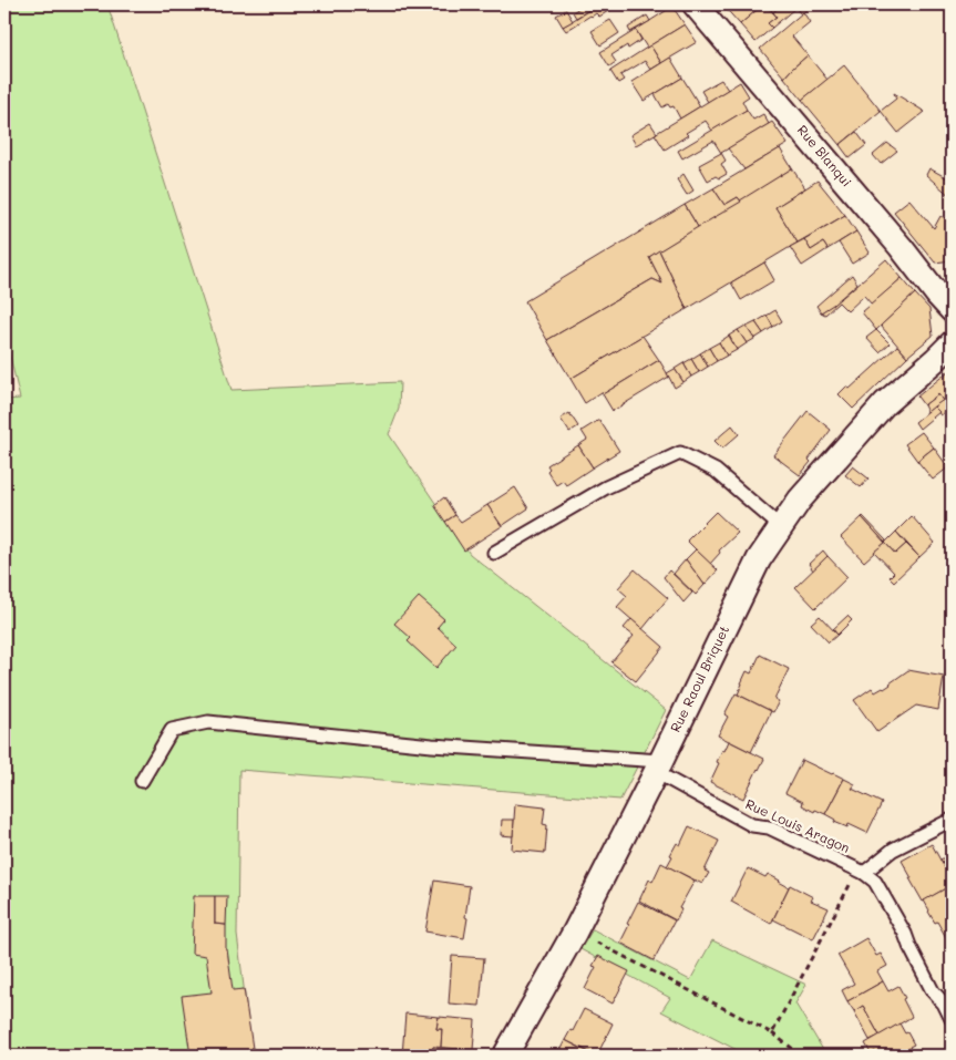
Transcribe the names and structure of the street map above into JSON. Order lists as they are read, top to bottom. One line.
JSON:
{"streets":{"street":["Rue Blanqui","Rue Raoul Briquet"],"lane":["Rue Louis Aragon"]},"crossings":[["Rue Raoul Briquet","Rue Louis Aragon"]]}
